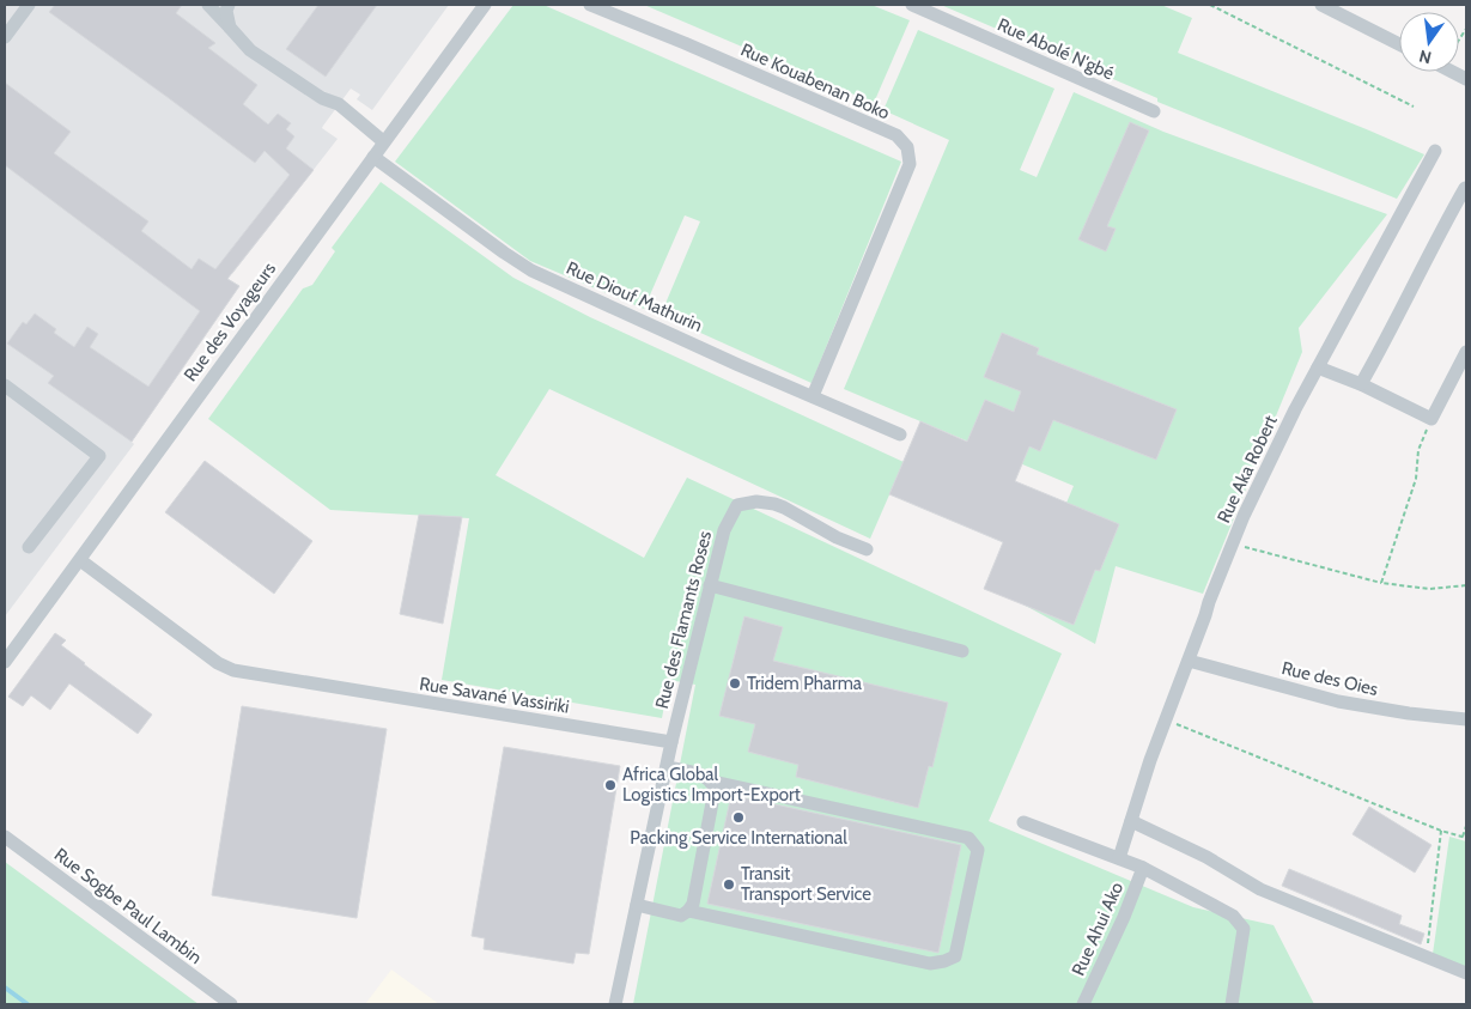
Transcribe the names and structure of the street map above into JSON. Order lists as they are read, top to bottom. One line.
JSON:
{"streets":{"street":["Rue Abolé N'gbé","Rue Kouabenan Boko","Rue Diouf Mathurin","Rue des Voyageurs","Rue Aka Robert","Rue des Flamants Roses","Rue des Oies","Rue Savané Vassiriki","Rue Sogbe Paul Lambin","Rue Ahui Ako"]},"crossings":[["Rue Kouabenan Boko","Rue Diouf Mathurin"],["Rue Diouf Mathurin","Rue des Voyageurs"],["Rue des Voyageurs","Rue Savané Vassiriki"],["Rue Aka Robert","Rue des Oies"],["Rue des Flamants Roses","Rue Savané Vassiriki"]],"places":["Tridem Pharma","Africa Global Logistics Import-Export","Packing Service International","Transit Transport Service"],"north":"bottom"}
